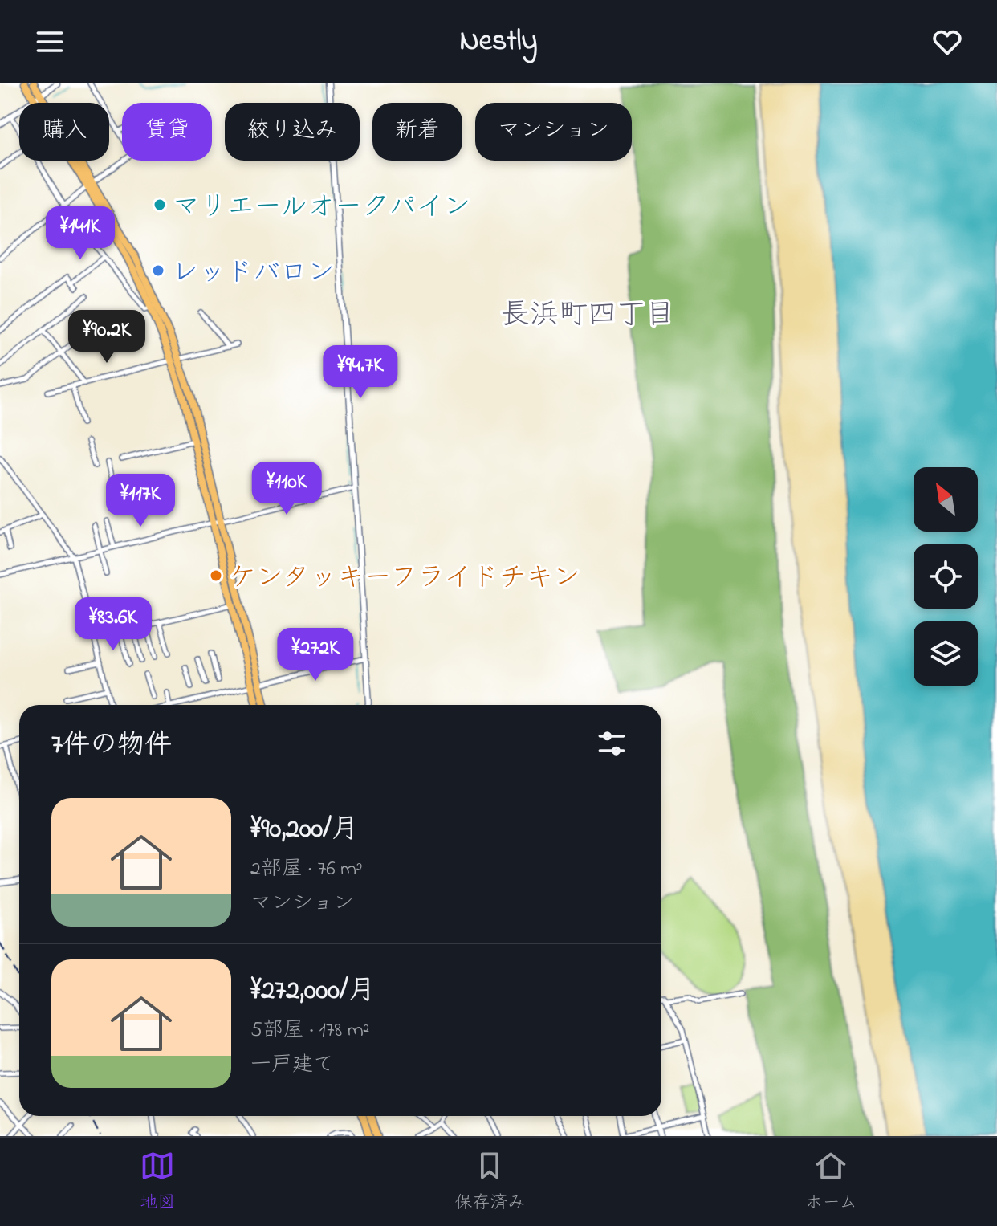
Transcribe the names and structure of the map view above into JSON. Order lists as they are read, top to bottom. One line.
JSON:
{"districts":["長浜町四丁目"],"places":["マリエールオークパイン","レッドバロン","ケンタッキーフライドチキン"],"north":"top left","page":{"header":"Nestly","chip":["購入","賃貸","絞り込み","新着","マンション"],"price":["¥141K","¥90.2K","¥94.7K","¥110K","¥117K","¥83.6K","¥272K"],"heading":"7件の物件","list":[{"name":"¥90,200/月","note":"2部屋 · 76 m² · マンション"},{"name":"¥272,000/月","note":"5部屋 · 178 m² · 一戸建て"}],"tabs":["地図","保存済み","ホーム"]}}
